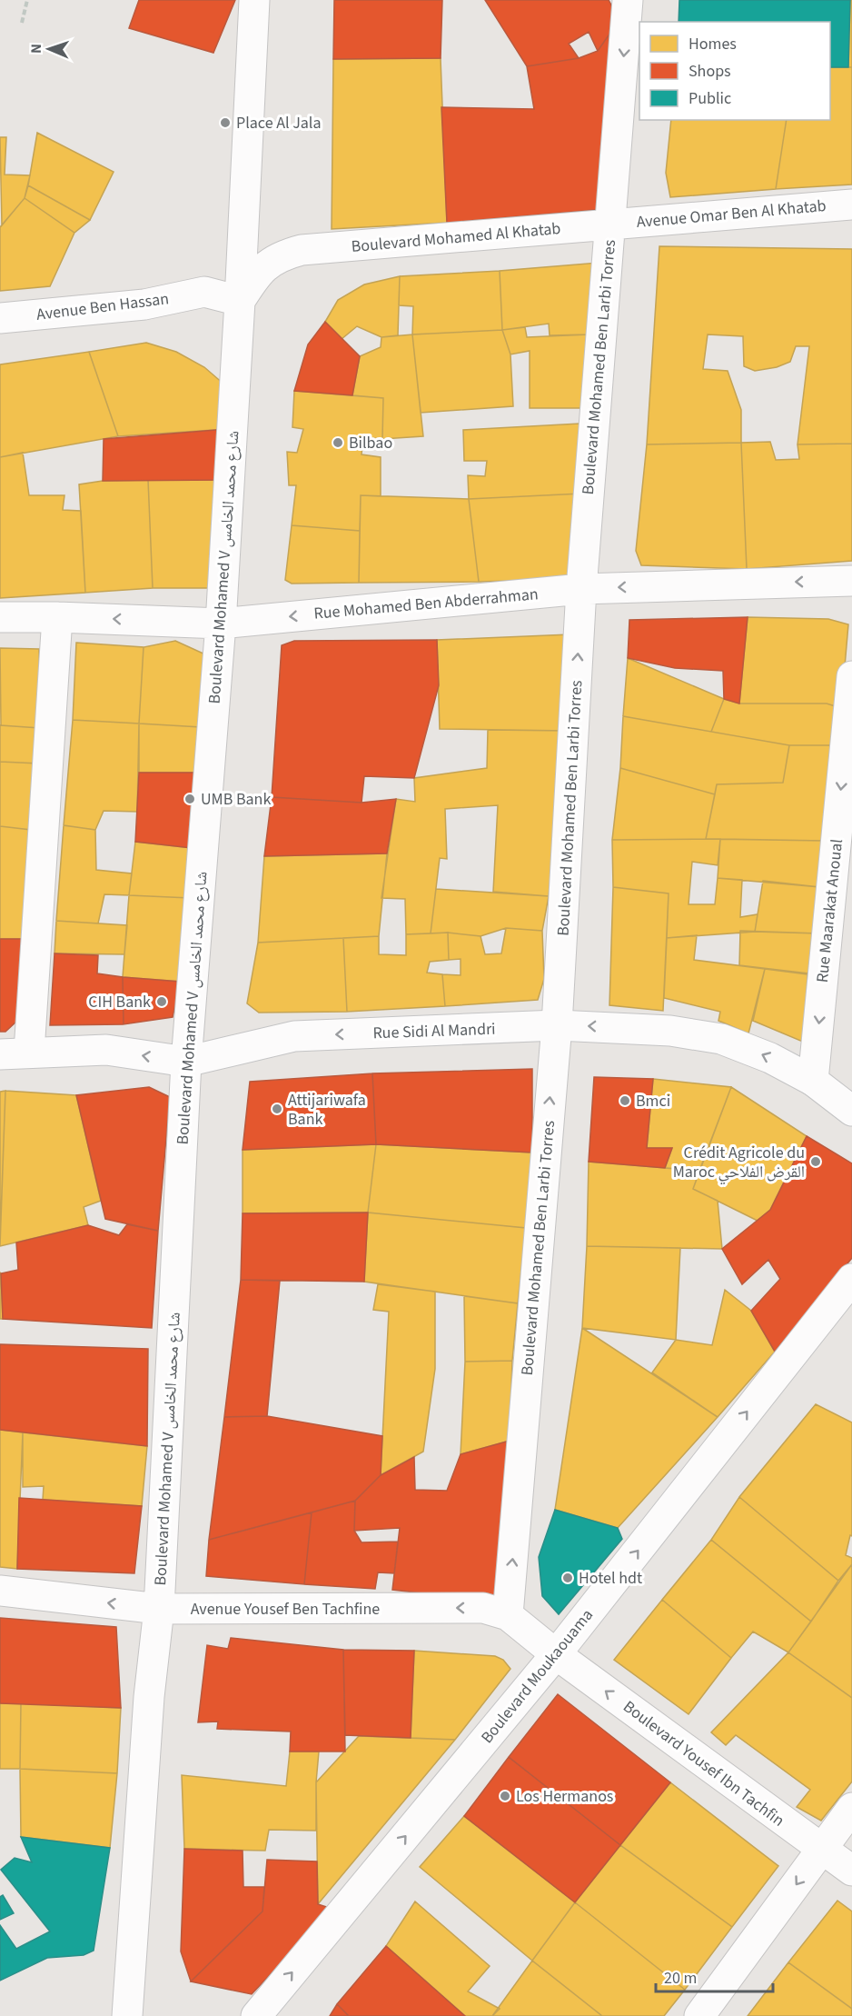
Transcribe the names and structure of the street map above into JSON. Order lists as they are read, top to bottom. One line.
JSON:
{"streets":{"street":["Avenue Omar Ben Al Khatab","Boulevard Mohamed Al Khatab","Avenue Ben Hassan","Boulevard Mohamed Ben Larbi Torres","Boulevard Mohamed V شارع محمد الخامس","Rue Mohamed Ben Abderrahman","Rue Maarakat Anoual","Rue Sidi Al Mandri","Avenue Yousef Ben Tachfine","Boulevard Moukaouama","Boulevard Yousef Ibn Tachfin"]},"crossings":[["Avenue Omar Ben Al Khatab","Boulevard Mohamed Al Khatab"],["Avenue Omar Ben Al Khatab","Boulevard Mohamed Ben Larbi Torres"],["Boulevard Mohamed Al Khatab","Avenue Ben Hassan"],["Boulevard Mohamed Al Khatab","Boulevard Mohamed Ben Larbi Torres"],["Boulevard Mohamed Al Khatab","Boulevard Mohamed V شارع محمد الخامس"],["Avenue Ben Hassan","Boulevard Mohamed V شارع محمد الخامس"],["Boulevard Mohamed Ben Larbi Torres","Rue Mohamed Ben Abderrahman"],["Boulevard Mohamed Ben Larbi Torres","Rue Sidi Al Mandri"],["Boulevard Mohamed Ben Larbi Torres","Avenue Yousef Ben Tachfine"],["Boulevard Mohamed V شارع محمد الخامس","Rue Mohamed Ben Abderrahman"],["Boulevard Mohamed V شارع محمد الخامس","Rue Sidi Al Mandri"],["Boulevard Mohamed V شارع محمد الخامس","Avenue Yousef Ben Tachfine"],["Rue Maarakat Anoual","Rue Sidi Al Mandri"],["Avenue Yousef Ben Tachfine","Boulevard Moukaouama"],["Avenue Yousef Ben Tachfine","Boulevard Yousef Ibn Tachfin"],["Boulevard Moukaouama","Boulevard Yousef Ibn Tachfin"]],"one_way":["Rue Mohamed Ben Abderrahman","Rue Maarakat Anoual","Rue Sidi Al Mandri","Avenue Yousef Ben Tachfine","Boulevard Moukaouama","Boulevard Yousef Ibn Tachfin"],"places":["Place Al Jala","Bilbao","UMB Bank","CIH Bank","Bmci","Attijariwafa Bank","Crédit Agricole du Maroc القرض الفلاحي","Hotel hdt","Los Hermanos"],"legend":["Homes","Shops","Public"],"scale_bar":"20 m","north":"left"}
